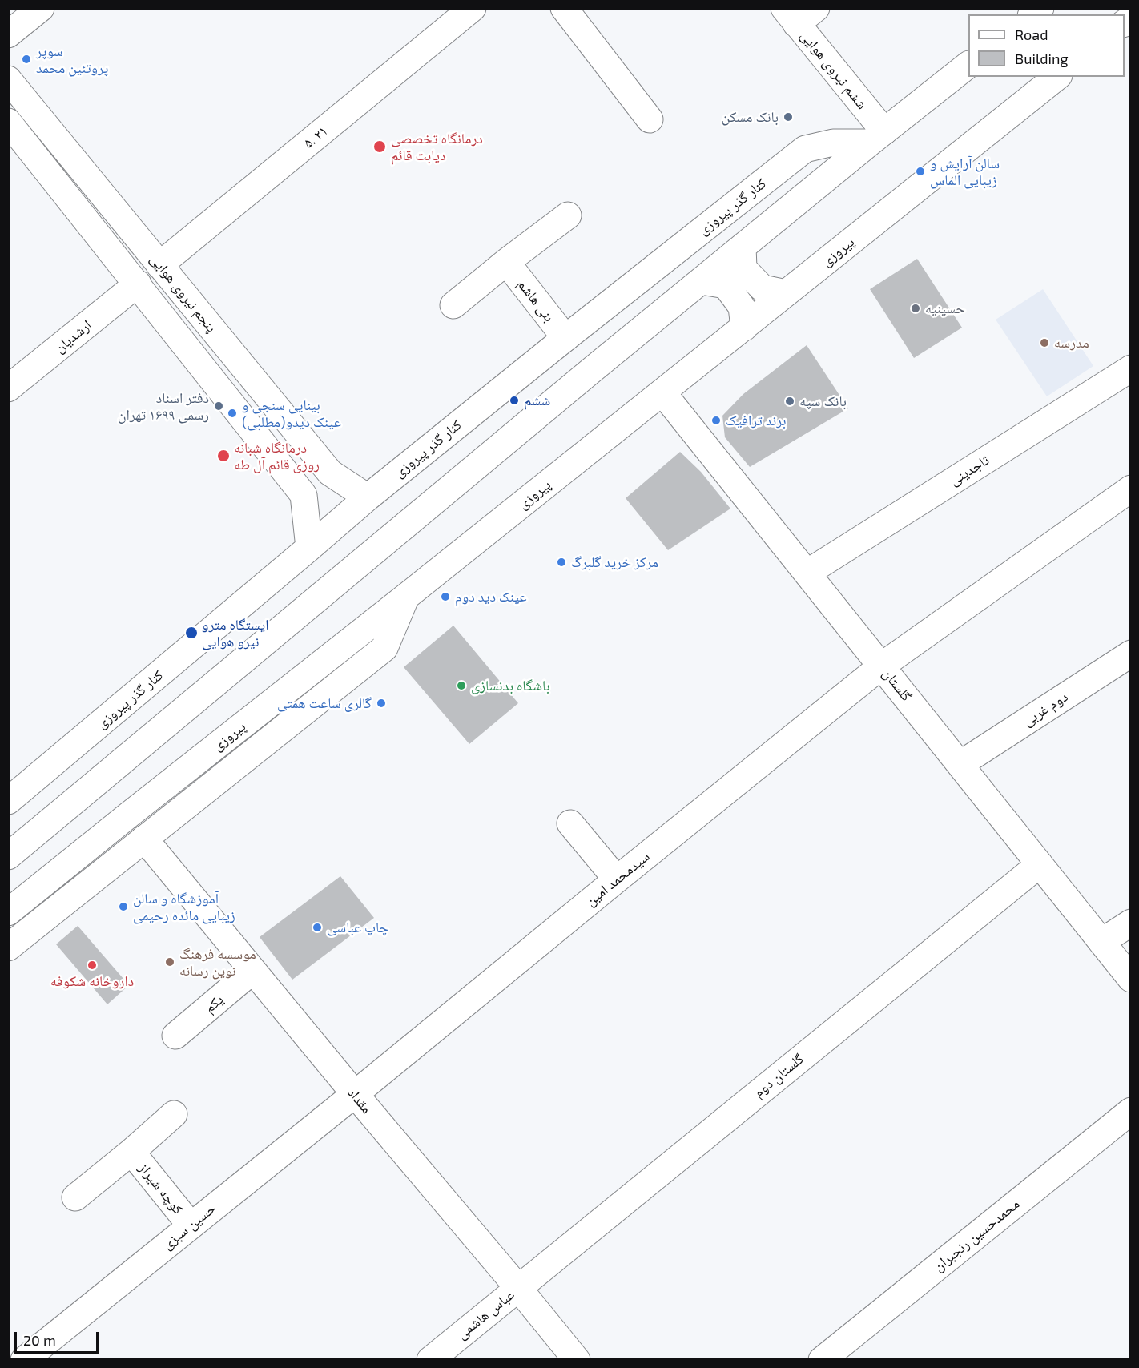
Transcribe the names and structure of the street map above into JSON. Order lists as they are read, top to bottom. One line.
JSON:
{"streets":{"street":["ششم نیروی هوایی","۵. ۲۱","کنار گذر پیروزی","پیروزی","پنجم نیروی هوایی","بنی هاشم","ارشدیان","تاجدینی","گلستان","دوم غربی","سیدمحمد امین","یکم","گلستان دوم","مقداد","کوچه شیراز","حسین سبزی","محمدحسین رنجبران","عباس هاشمی"]},"crossings":[["ششم نیروی هوایی","کنار گذر پیروزی"],["۵. ۲۱","پنجم نیروی هوایی"],["کنار گذر پیروزی","پنجم نیروی هوایی"],["کنار گذر پیروزی","بنی هاشم"],["پیروزی","گلستان"],["پنجم نیروی هوایی","ارشدیان"],["تاجدینی","گلستان"],["گلستان","دوم غربی"],["گلستان","سیدمحمد امین"],["گلستان","گلستان دوم"],["سیدمحمد امین","مقداد"],["سیدمحمد امین","حسین سبزی"],["یکم","مقداد"],["گلستان دوم","مقداد"],["گلستان دوم","عباس هاشمی"],["مقداد","حسین سبزی"],["مقداد","عباس هاشمی"],["کوچه شیراز","حسین سبزی"]],"places":["سوپر پروتئین محمد","بانک مسکن","درمانگاه تخصصی دیابت قائم","سالن آرایش و زیبایی الماس","حسینیه","مدرسه","ششم","بانک سپه","دفتر اسناد رسمی ۱۶۹۹ تهران","بینایی سنجی و عینک دیدو(مطلبی)","برند ترافیک","درمانگاه شبانه روزی قائم آل طه","مرکز خرید گلبرگ","عینک دید دوم","ایستگاه مترو نیرو هوایی","باشگاه بدنسازی","گالری ساعت همتی","آموزشگاه و سالن زیبایی مائده رحیمی","چاپ عباسی","موسسه فرهنگ نوین رسانه","داروخانه شکوفه"],"legend":["Road","Building"],"scale_bar":"20 m"}
